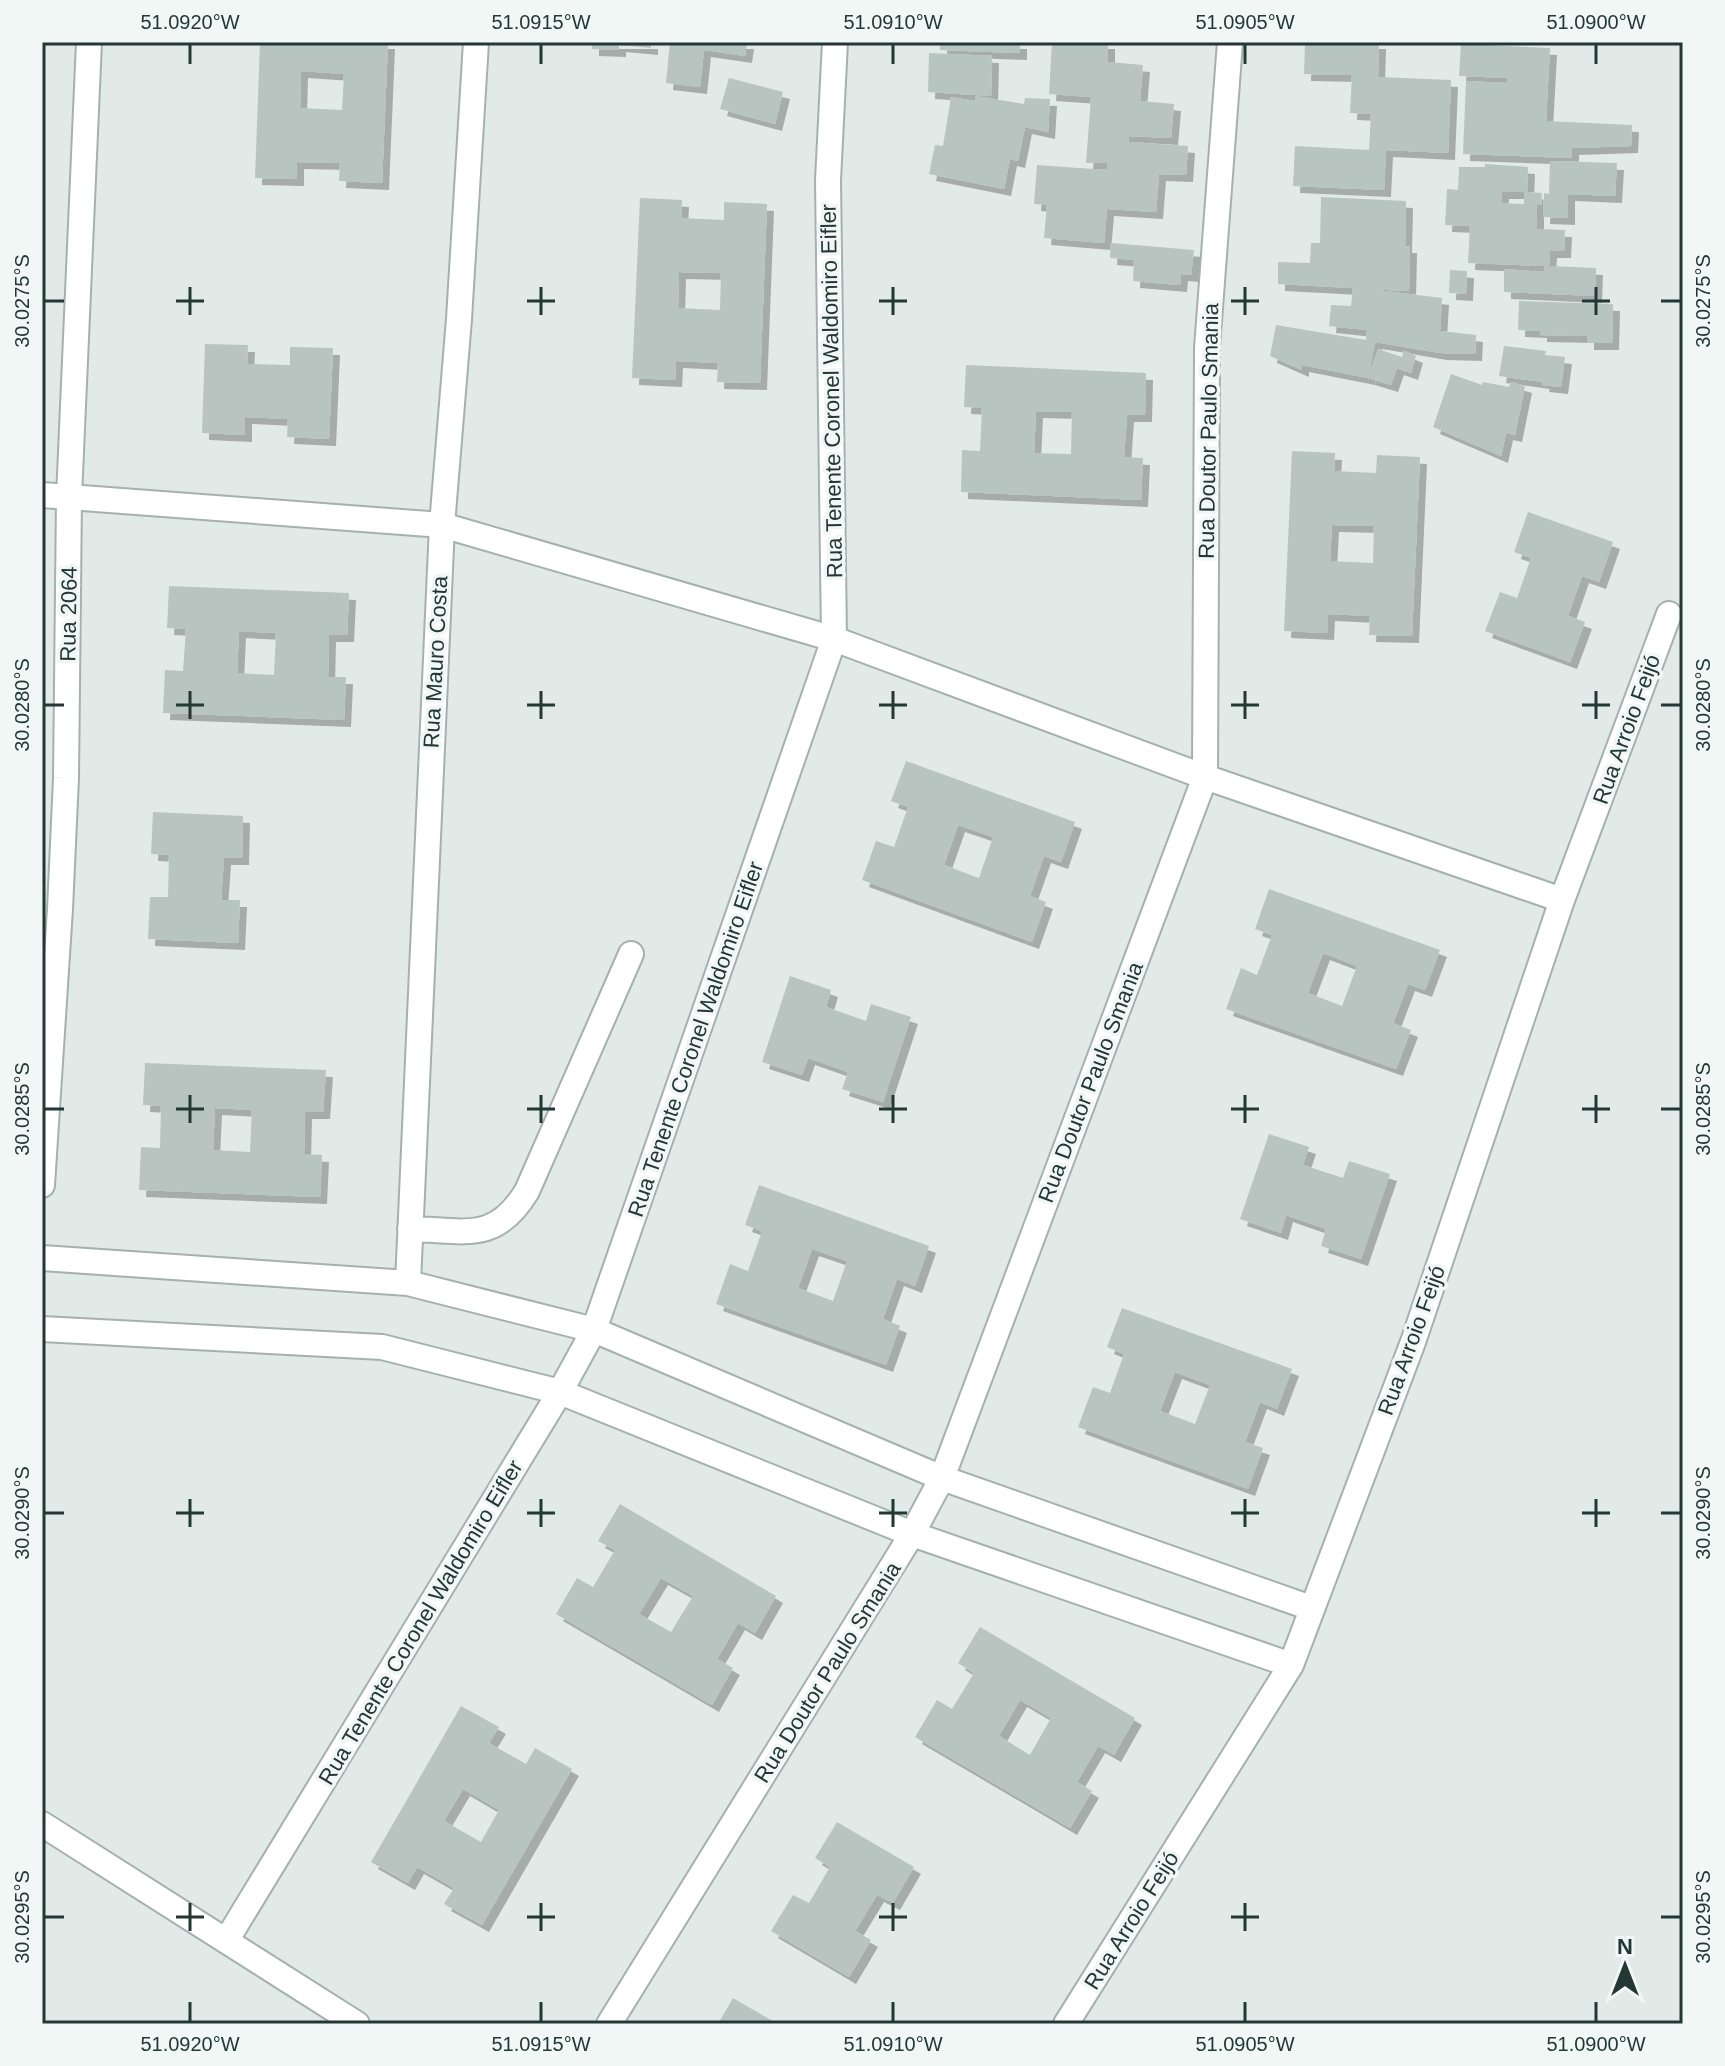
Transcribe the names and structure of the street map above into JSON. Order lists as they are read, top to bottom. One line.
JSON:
{"streets":{"street":["Rua Tenente Coronel Waldomiro Eifler","Rua Doutor Paulo Smania","Rua 2064","Rua Mauro Costa","Rua Arroio Feijó"]},"north":"top","coordinates":["51.0920°W","51.0915°W","51.0910°W","51.0905°W","51.0900°W","30.0275°S","30.0280°S","30.0285°S","30.0290°S","30.0295°S"]}
